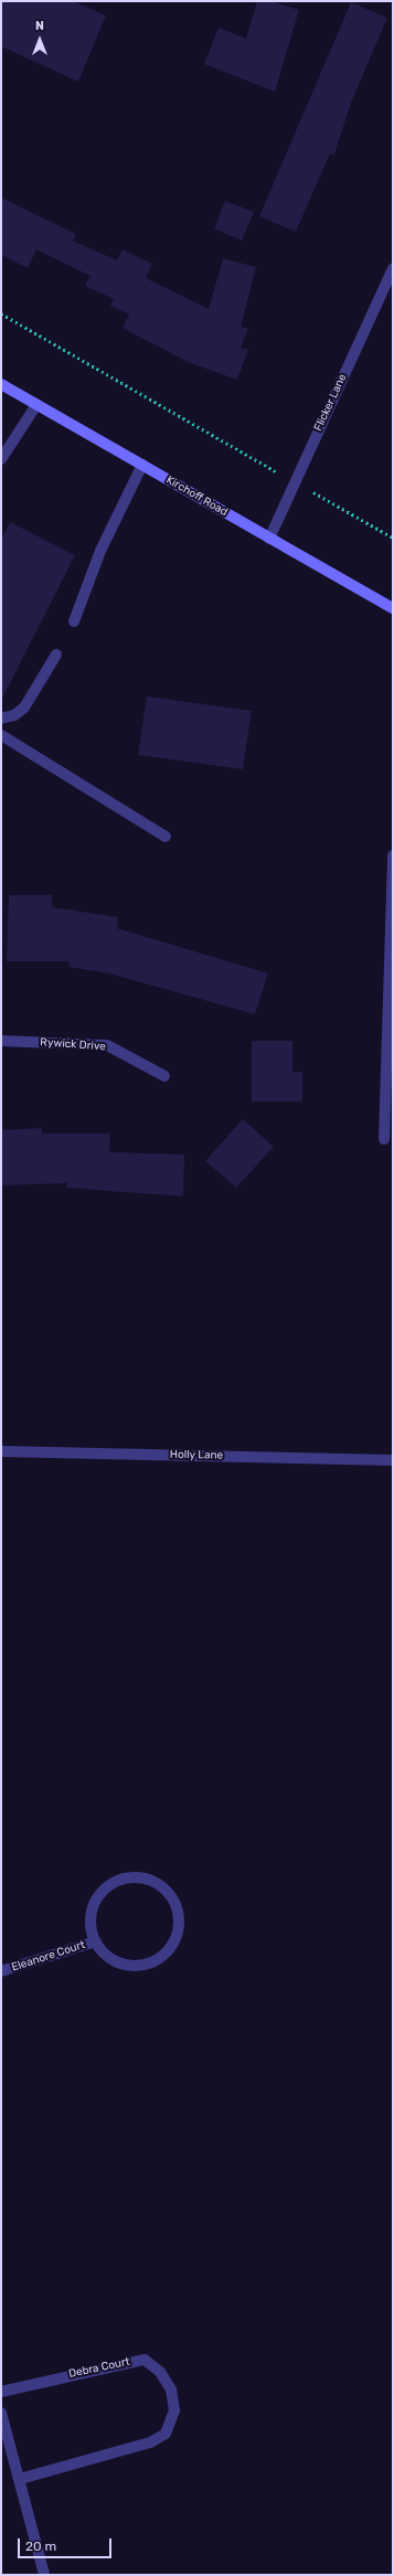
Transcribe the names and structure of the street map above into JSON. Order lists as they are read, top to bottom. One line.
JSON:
{"streets":{"main road":["Kirchoff Road"],"street":["Flicker Lane","Rywick Drive","Holly Lane","Eleanore Court","Debra Court"]},"crossings":[["Flicker Lane","Kirchoff Road"]],"scale_bar":"20 m","north":"top"}
